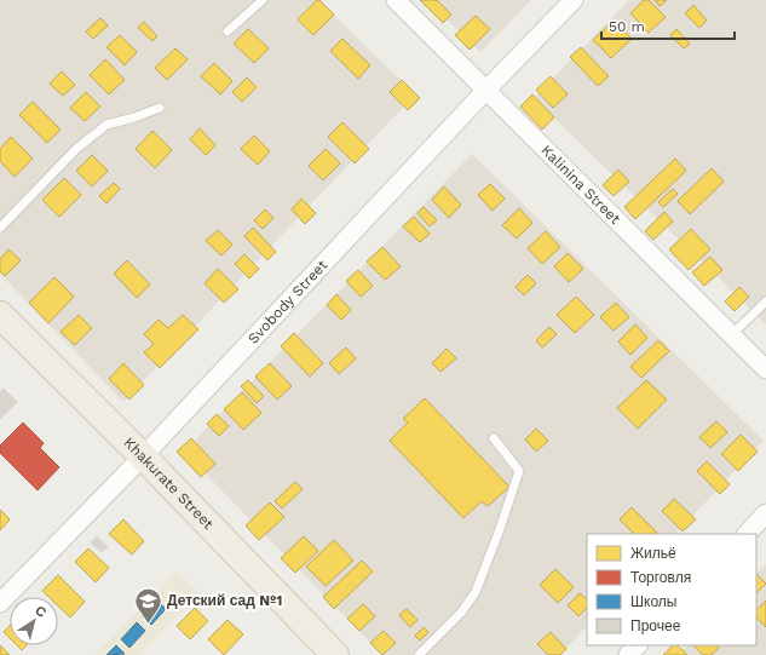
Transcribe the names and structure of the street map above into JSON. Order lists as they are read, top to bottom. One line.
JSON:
{"streets":{"main road":["Khakurate Street"],"street":["Kalinina Street","Svobody Street"]},"crossings":[["Kalinina Street","Svobody Street"],["Svobody Street","Khakurate Street"]],"places":{"school or university":["Детский сад №1"]},"legend":["Жильё","Торговля","Школы","Прочее"],"scale_bar":"50 m","north":"top right"}
